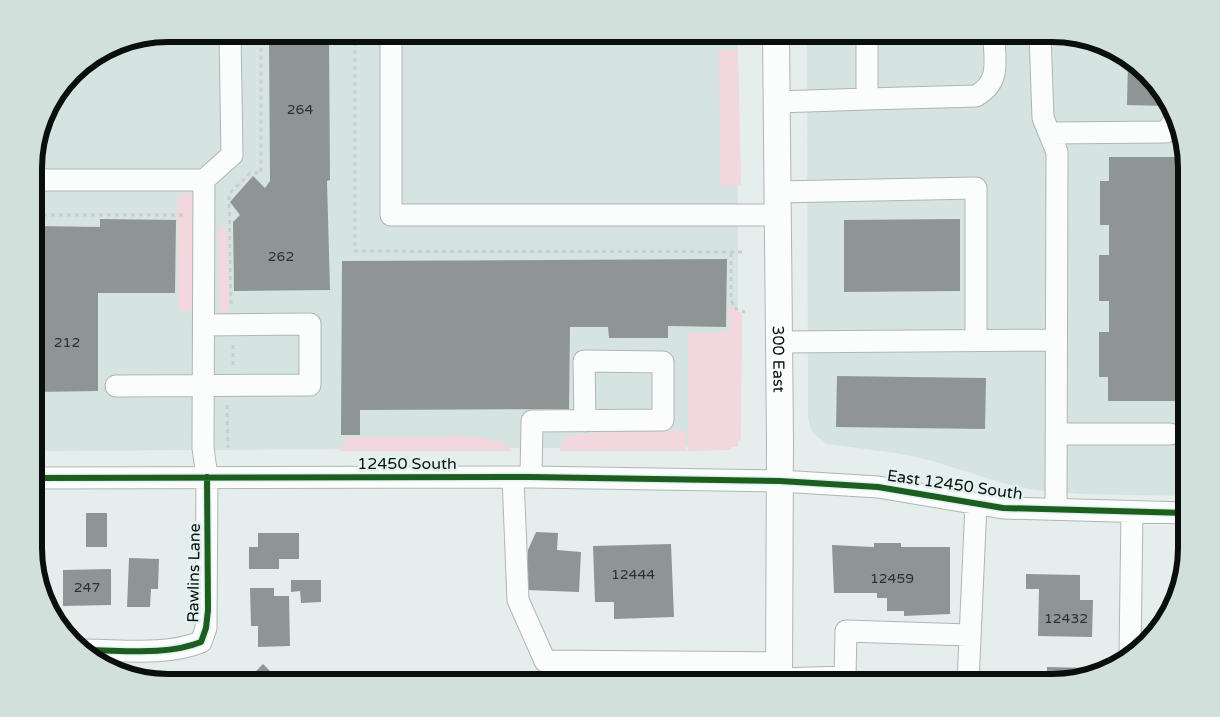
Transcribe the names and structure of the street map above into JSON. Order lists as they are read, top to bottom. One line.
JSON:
{"streets":{"main road":["300 East"],"street":["12450 South","East 12450 South","Rawlins Lane"]},"crossings":[["300 East","12450 South"],["300 East","East 12450 South"],["12450 South","East 12450 South"],["12450 South","Rawlins Lane"]],"house_numbers":["264","262","212","12444","12459","247","12432"]}
